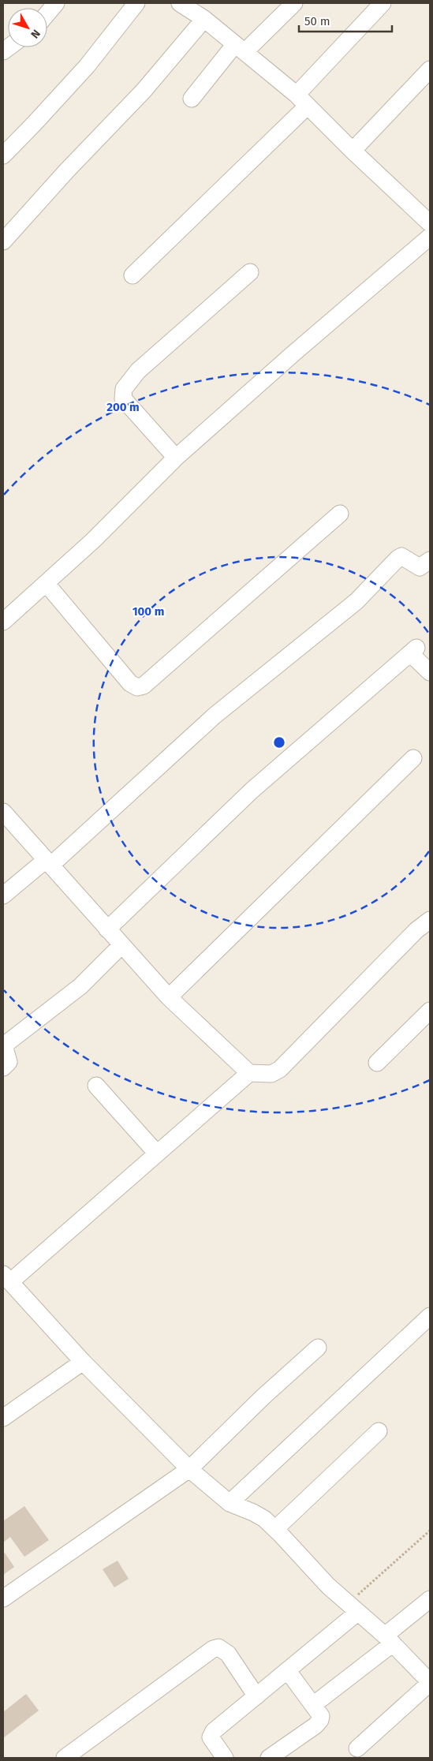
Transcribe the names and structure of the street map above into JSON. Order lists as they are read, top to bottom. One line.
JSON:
{"scale_bar":"50 m","north":"bottom right","rings":["200 m","100 m"]}
